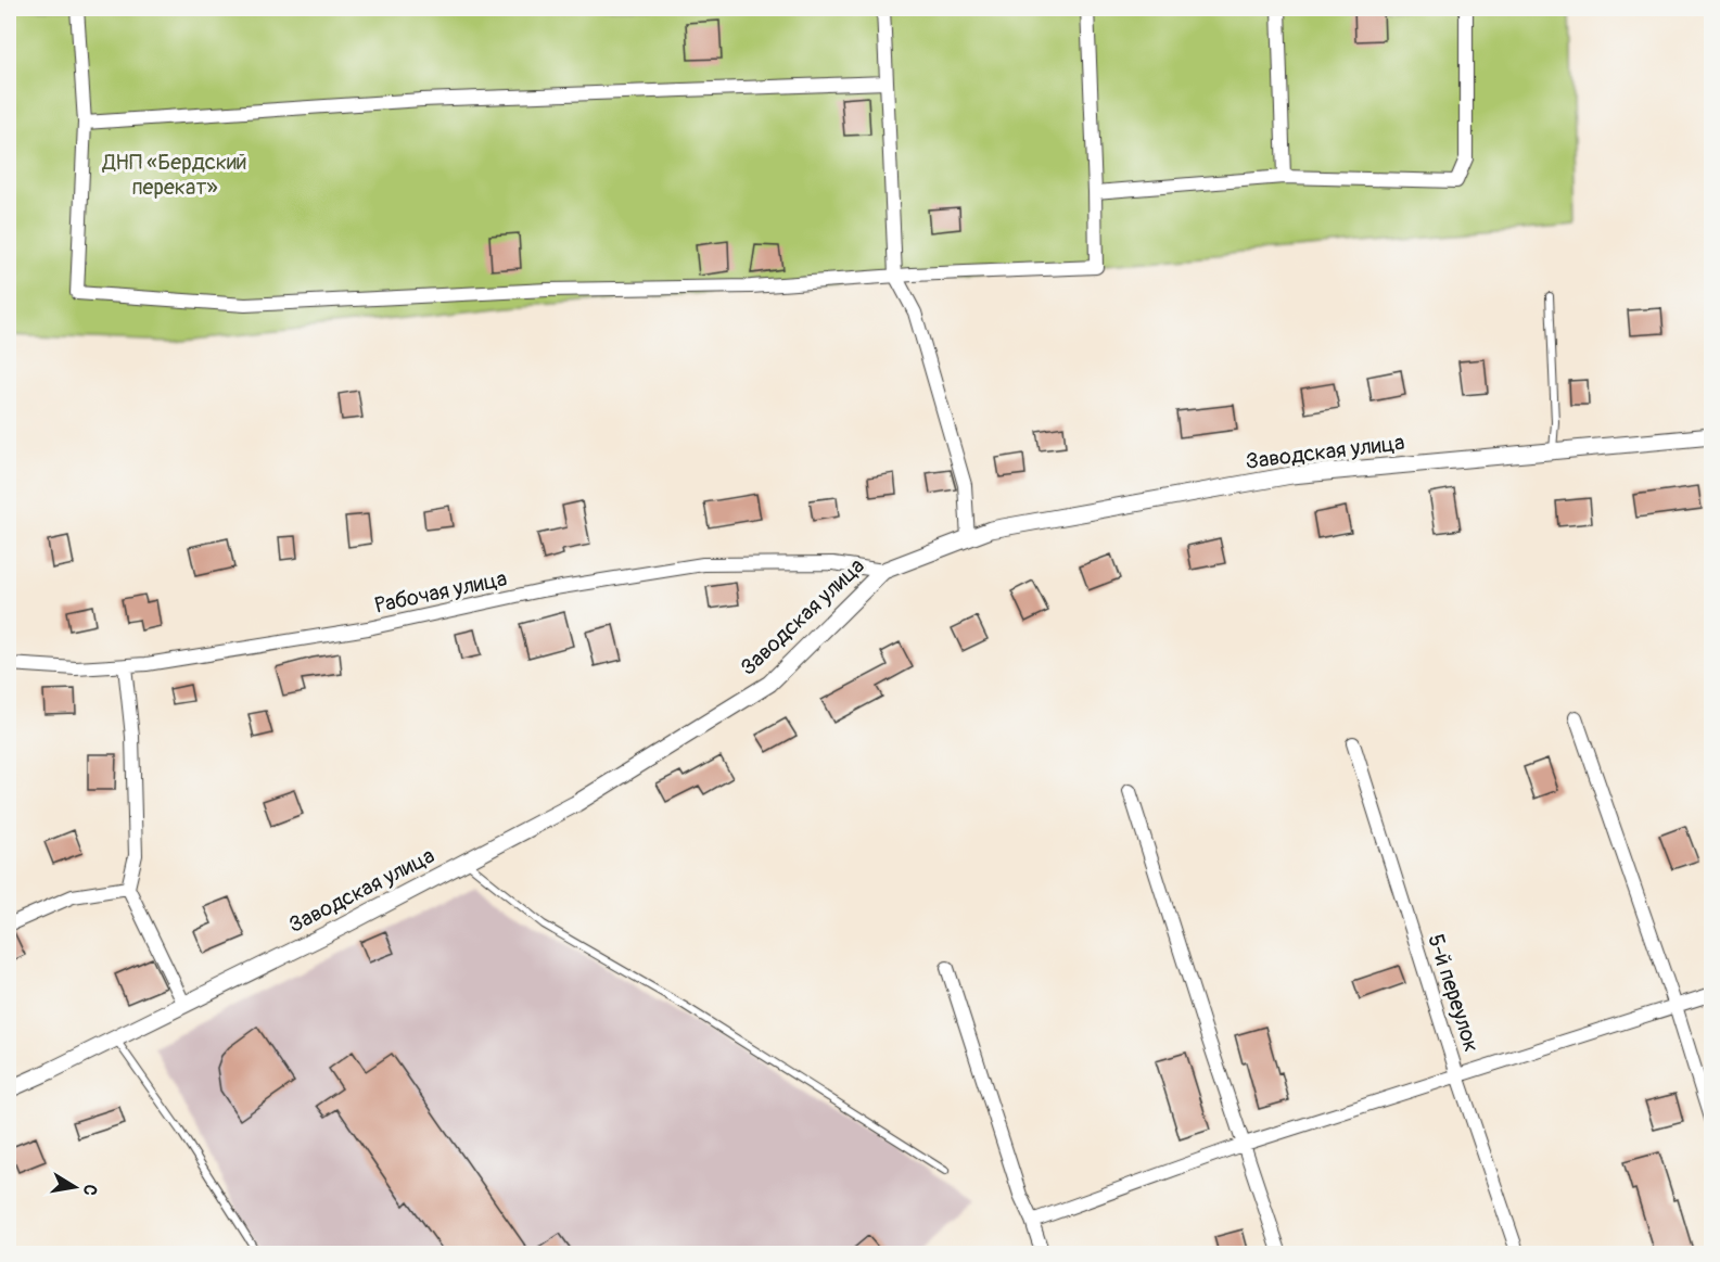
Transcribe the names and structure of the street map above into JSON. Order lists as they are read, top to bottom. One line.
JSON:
{"streets":{"street":["Заводская улица","Рабочая улица","5-й переулок"]},"crossings":[["Заводская улица","Рабочая улица"]],"parks":["ДНП «Бердский перекат»"],"north":"right"}
